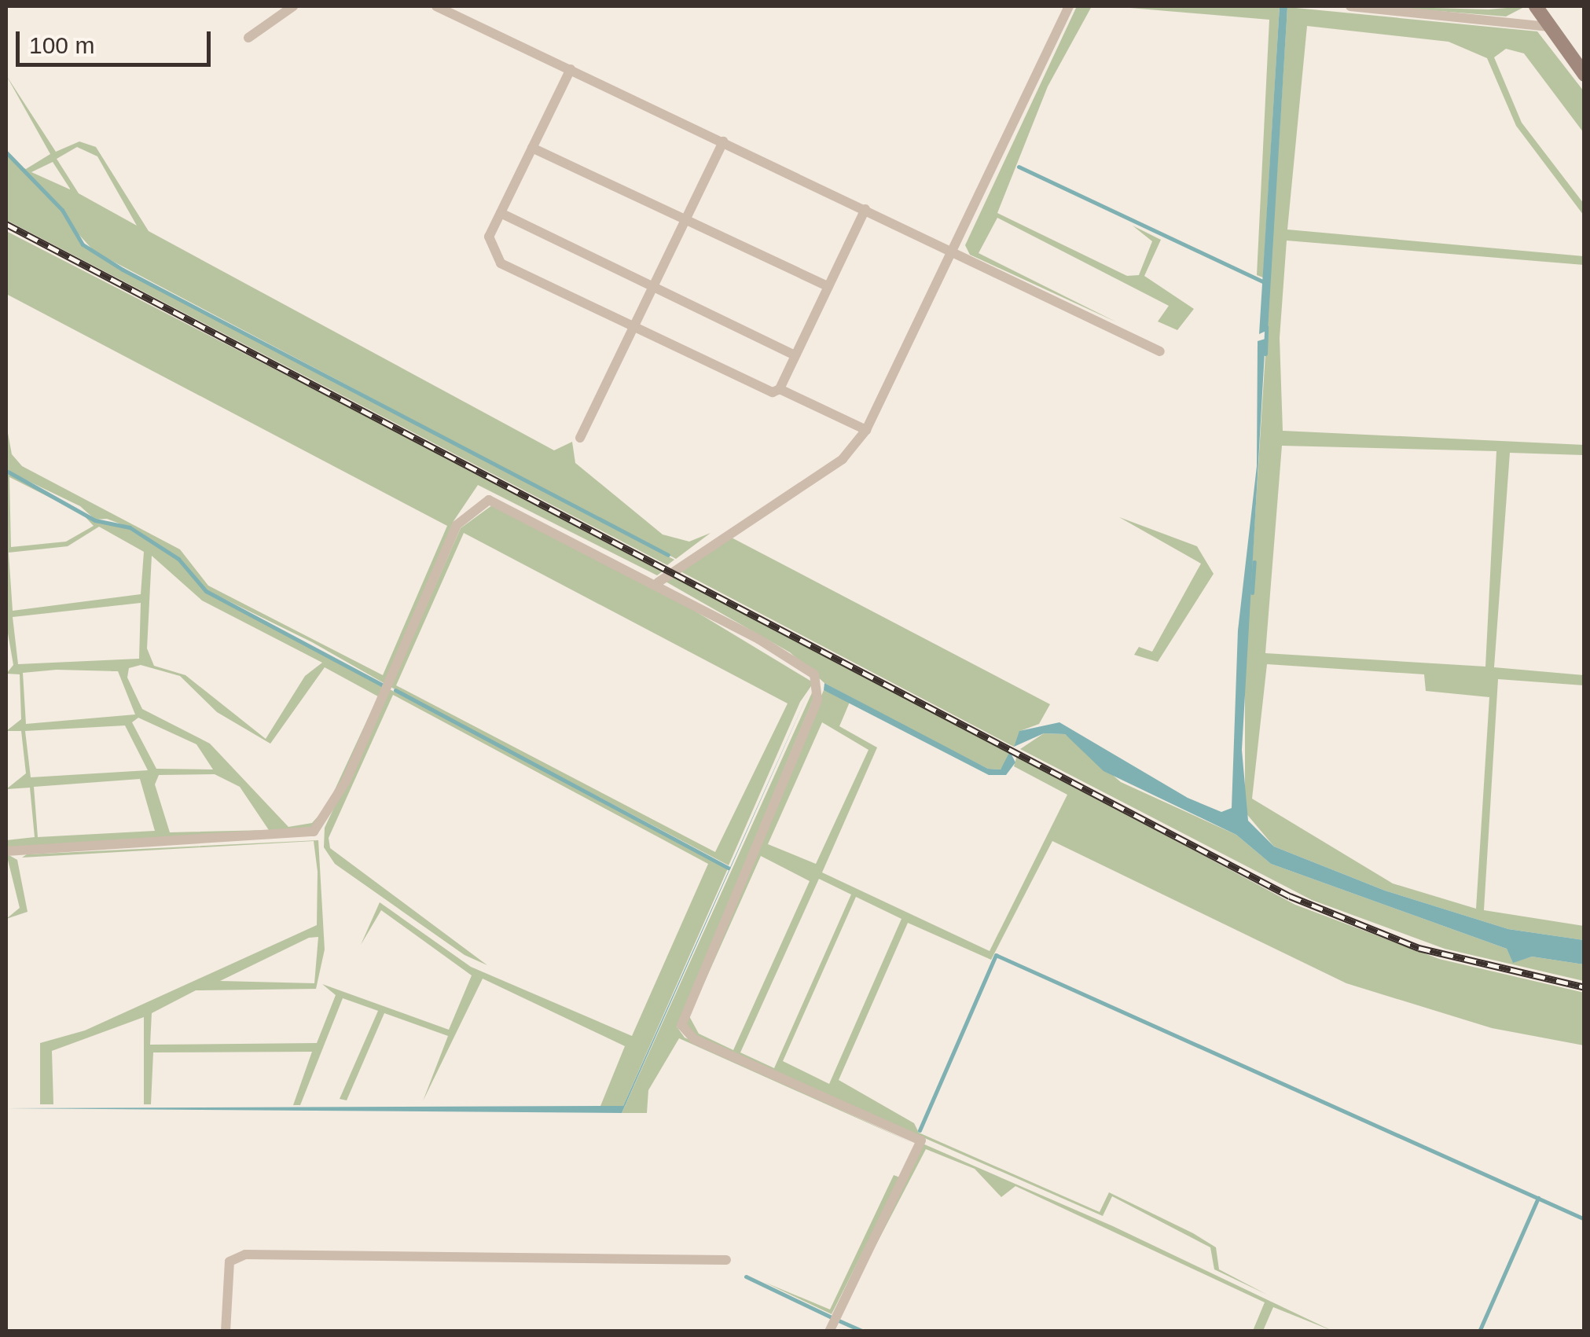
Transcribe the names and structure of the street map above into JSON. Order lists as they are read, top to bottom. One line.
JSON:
{"scale_bar":"100 m"}
